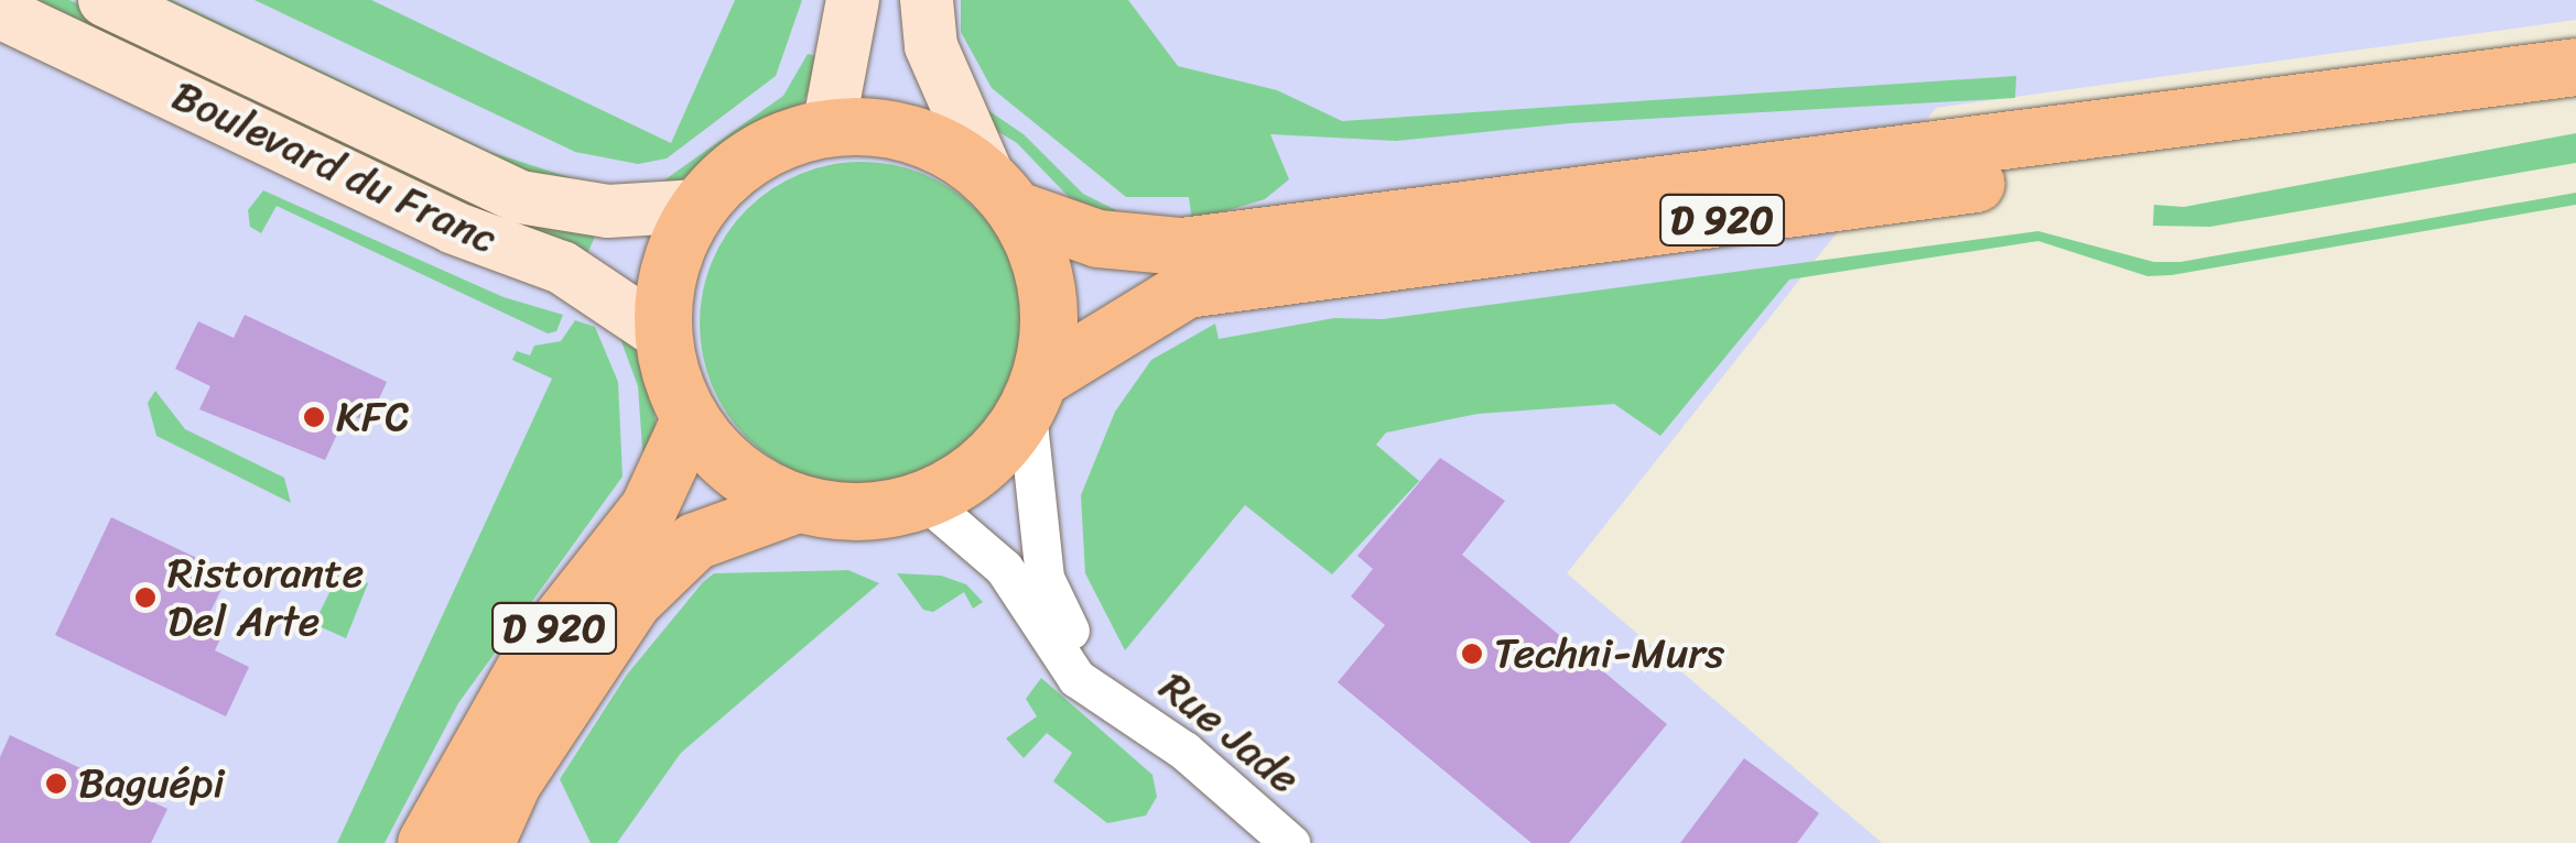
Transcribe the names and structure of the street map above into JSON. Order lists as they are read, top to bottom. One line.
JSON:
{"streets":{"main road":["D 920"],"street":["Boulevard du Franc","Rue Jade"]},"crossings":[["Boulevard du Franc","D 920"],["Boulevard du Franc","Rue Jade"],["D 920","Rue Jade"]],"places":["KFC","Ristorante Del Arte","Techni-Murs","Baguépi"]}
